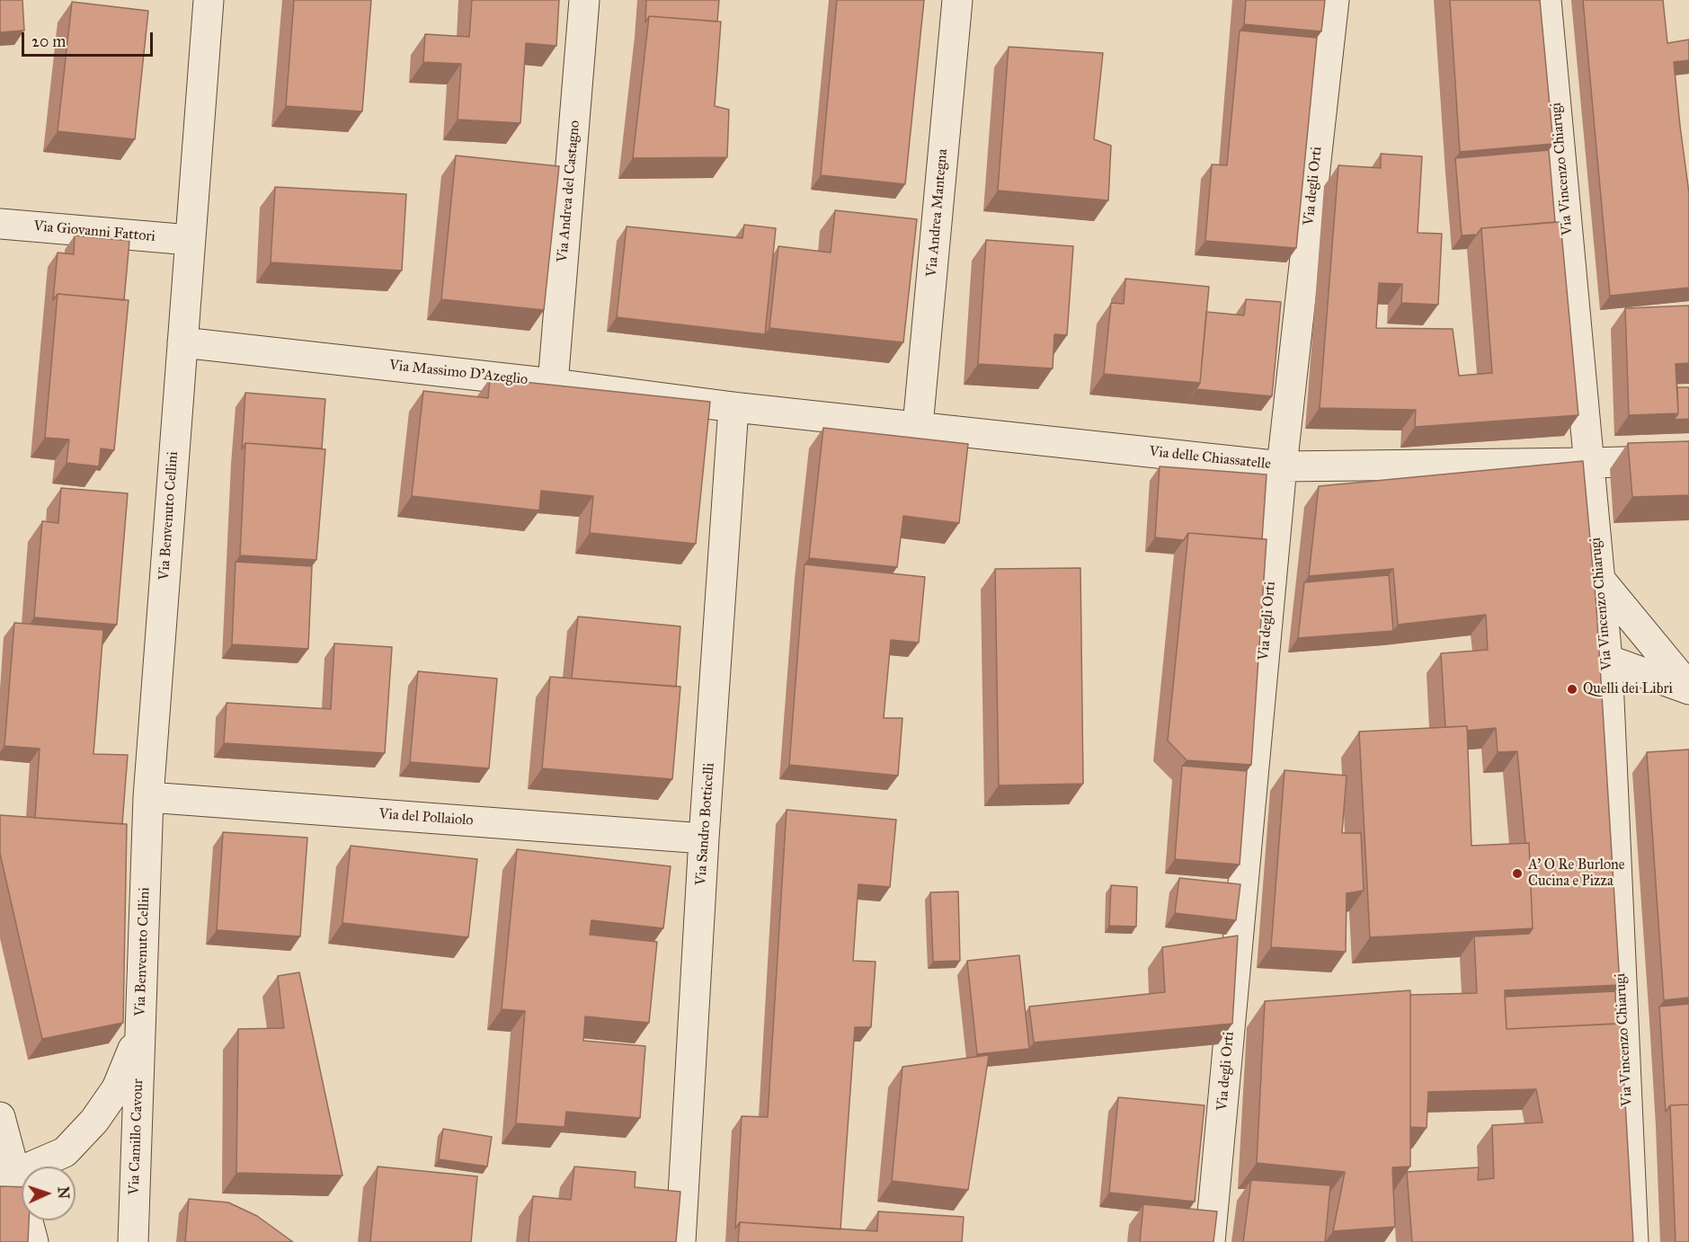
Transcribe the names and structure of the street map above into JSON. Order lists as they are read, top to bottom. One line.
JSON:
{"streets":{"street":["Via Vincenzo Chiarugi","Via degli Orti","Via Andrea del Castagno","Via Andrea Mantegna","Via Giovanni Fattori","Via Massimo D'Azeglio","Via delle Chiassatelle","Via Benvenuto Cellini","Via del Pollaiolo","Via Sandro Botticelli","Via Camillo Cavour"]},"crossings":[["Via Vincenzo Chiarugi","Via delle Chiassatelle"],["Via degli Orti","Via delle Chiassatelle"],["Via Andrea del Castagno","Via Massimo D'Azeglio"],["Via Andrea Mantegna","Via delle Chiassatelle"],["Via Giovanni Fattori","Via Benvenuto Cellini"],["Via Massimo D'Azeglio","Via delle Chiassatelle"],["Via Massimo D'Azeglio","Via Benvenuto Cellini"],["Via Massimo D'Azeglio","Via Sandro Botticelli"],["Via delle Chiassatelle","Via Sandro Botticelli"],["Via Benvenuto Cellini","Via del Pollaiolo"],["Via Benvenuto Cellini","Via Camillo Cavour"],["Via del Pollaiolo","Via Sandro Botticelli"]],"places":["Quelli dei Libri","A' O Re Burlone Cucina e Pizza"],"scale_bar":"20 m","north":"right"}
